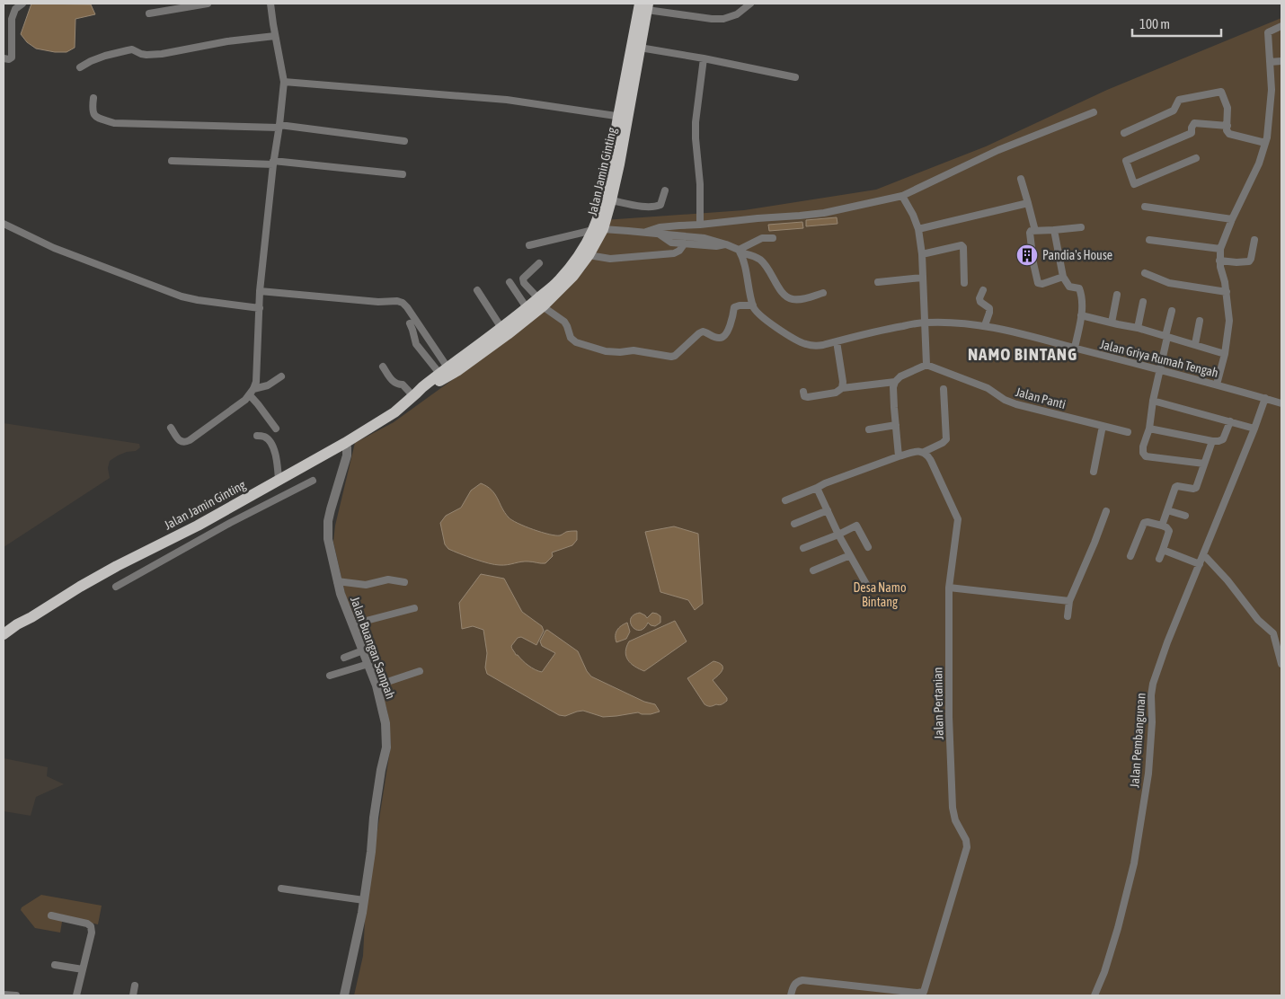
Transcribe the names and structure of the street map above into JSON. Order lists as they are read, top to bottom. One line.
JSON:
{"streets":{"highway":["Jalan Jamin Ginting"],"street":["Jalan Griya Rumah Tengah","Jalan Panti","Jalan Buangan Sampah","Jalan Pertanian","Jalan Pembangunan"]},"crossings":[["Jalan Jamin Ginting","Jalan Buangan Sampah"],["Jalan Griya Rumah Tengah","Jalan Pembangunan"]],"districts":["NAMO BINTANG"],"parks":["Desa Namo Bintang"],"places":{"building":["Pandia's House"]},"scale_bar":"100 m"}
